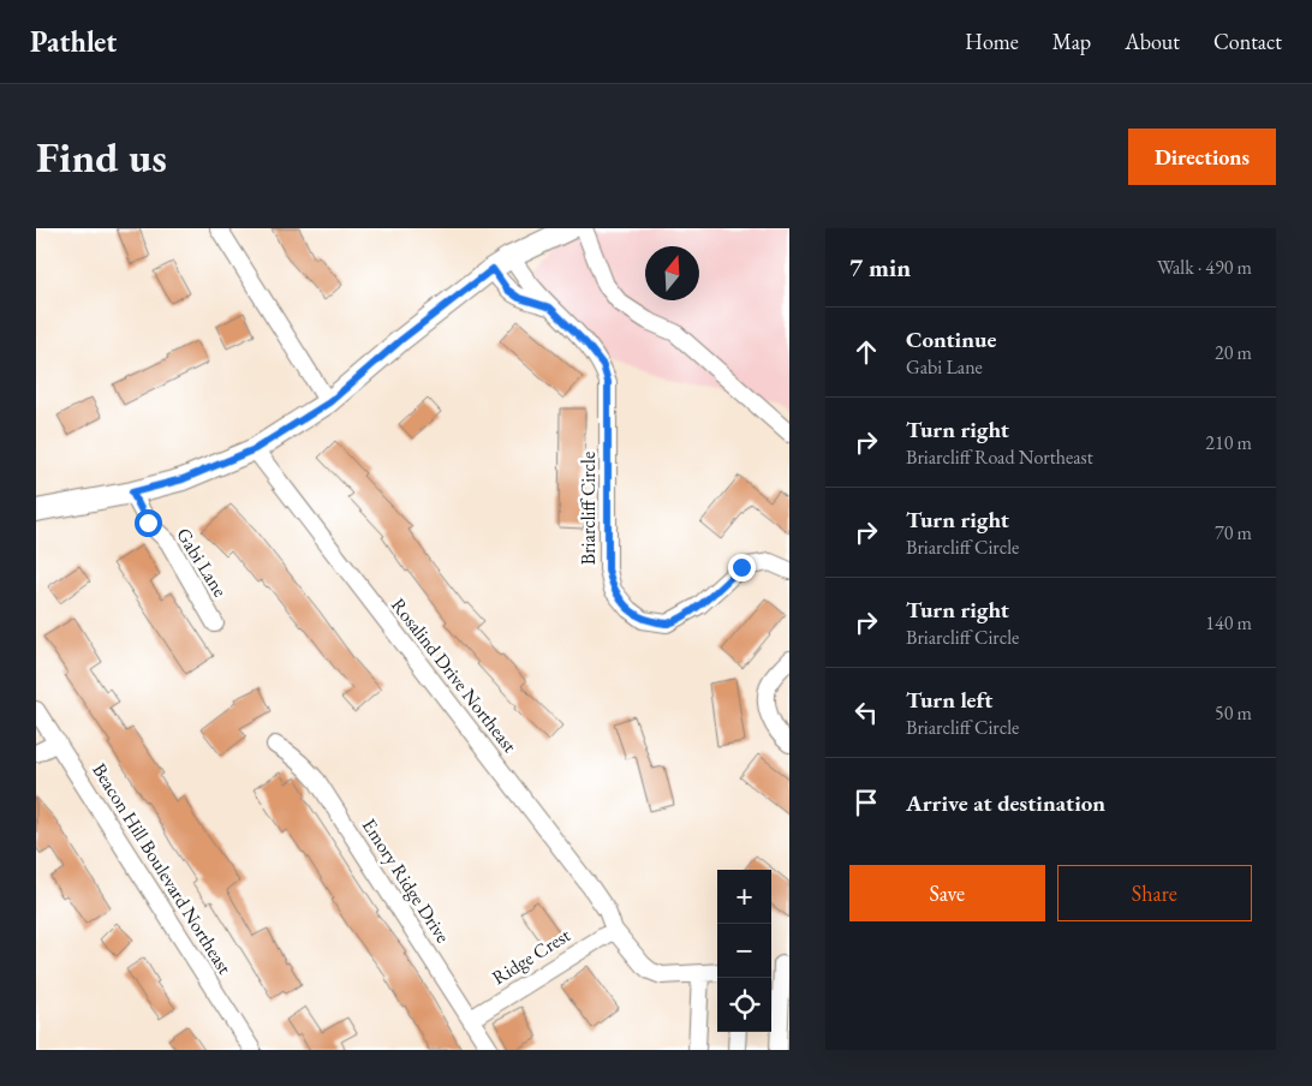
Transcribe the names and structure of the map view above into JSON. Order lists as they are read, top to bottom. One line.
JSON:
{"streets":{"street":["Briarcliff Circle","Gabi Lane","Rosalind Drive Northeast","Beacon Hill Boulevard Northeast","Emory Ridge Drive","Ridge Crest"]},"crossings":[["Rosalind Drive Northeast","Ridge Crest"],["Emory Ridge Drive","Ridge Crest"]],"north":"top","page":{"header":"Pathlet","nav":["Home","Map","About","Contact"],"buttons":["Directions",["Save","Share"]],"title":"Find us","heading":["7 min","Walk · 490 m"],"list":[["Continue","Gabi Lane","20 m"],["Turn right","Briarcliff Road Northeast","210 m"],["Turn right","Briarcliff Circle","70 m"],["Turn right","Briarcliff Circle","140 m"],["Turn left","Briarcliff Circle","50 m"],"Arrive at destination"],"map_buttons":["+","−"]}}
